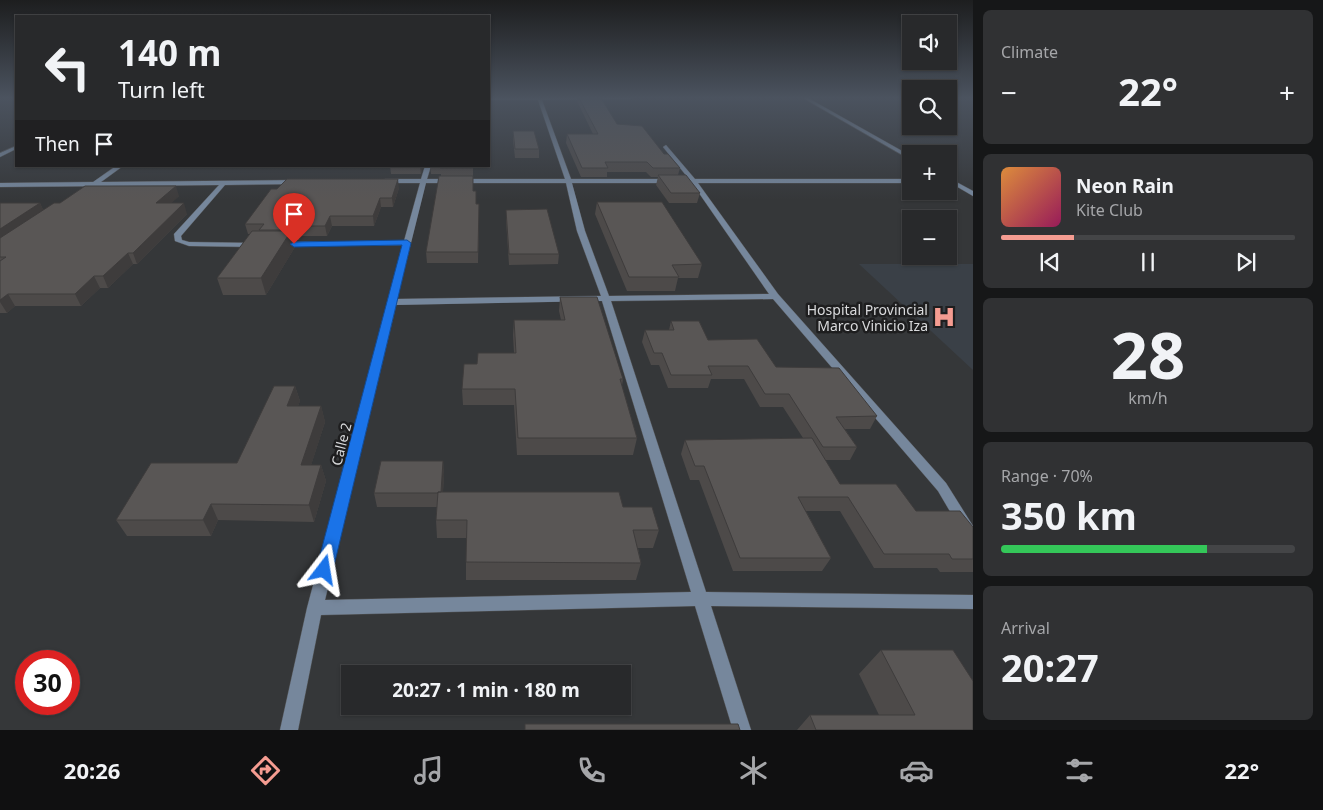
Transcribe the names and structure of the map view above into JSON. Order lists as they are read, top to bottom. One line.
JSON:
{"streets":{"street":["Calle 2"]},"places":{"hospital":["Hospital Provincial Marco Vinicio Iza"]},"page":{"tile":["Climate",["28","km/h"],["Range · 70%","350 km"],["Arrival","20:27"]],"map_buttons":["+","−"],"turn":["140 m","Turn left"],"heat":["−","22°","+"],"then":"Then","song":["Neon Rain","Kite Club"],"limit":"30","trip":"20:27 · 1 min · 180 m","tabs":["20:26","22°"]}}
